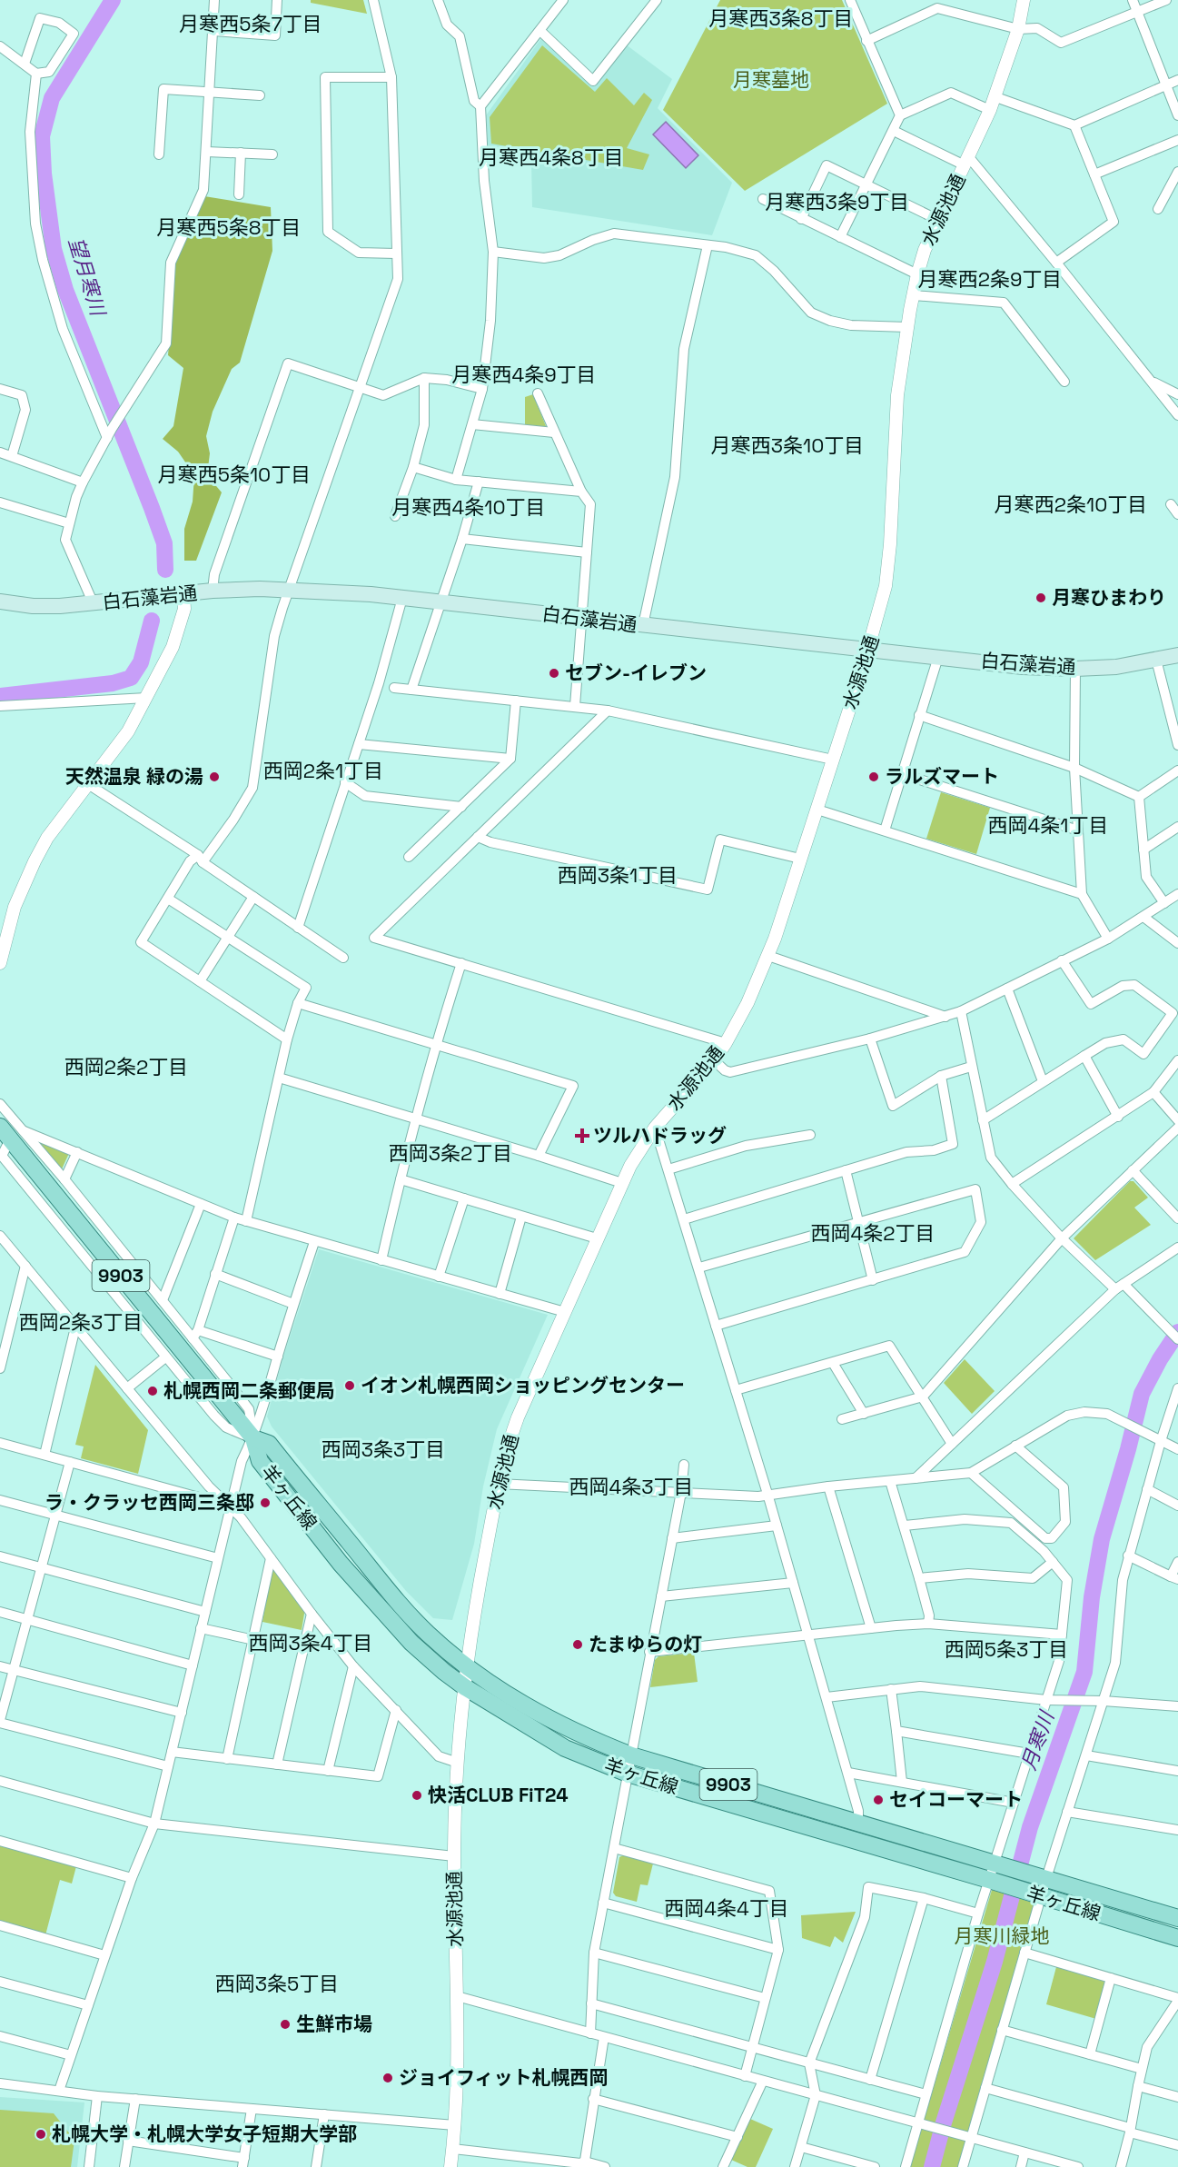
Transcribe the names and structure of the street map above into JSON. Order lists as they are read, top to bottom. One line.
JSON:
{"streets":{"main road":["白石藻岩通","9903","羊ヶ丘線"],"street":["水源池通"]},"crossings":[["水源池通","白石藻岩通"],["水源池通","羊ヶ丘線"]],"districts":["月寒西3条8丁目","月寒西5条7丁目","月寒西4条8丁目","月寒西3条9丁目","月寒西5条8丁目","月寒西2条9丁目","月寒西4条9丁目","月寒西3条10丁目","月寒西5条10丁目","月寒西2条10丁目","月寒西4条10丁目","西岡2条1丁目","西岡4条1丁目","西岡3条1丁目","西岡2条2丁目","西岡3条2丁目","西岡4条2丁目","西岡2条3丁目","西岡3条3丁目","西岡4条3丁目","西岡3条4丁目","西岡5条3丁目","西岡4条4丁目","西岡3条5丁目"],"water":["望月寒川","月寒川"],"parks":["月寒墓地","月寒川緑地"],"places":{"other":["月寒ひまわり","セブン-イレブン","天然温泉 緑の湯","ラルズマート","イオン札幌西岡ショッピングセンター","札幌西岡二条郵便局","ラ・クラッセ西岡三条邸","たまゆらの灯","快活CLUB FiT24","セイコーマート","生鮮市場","ジョイフィット札幌西岡","札幌大学・札幌大学女子短期大学部"],"health":["ツルハドラッグ"]}}
